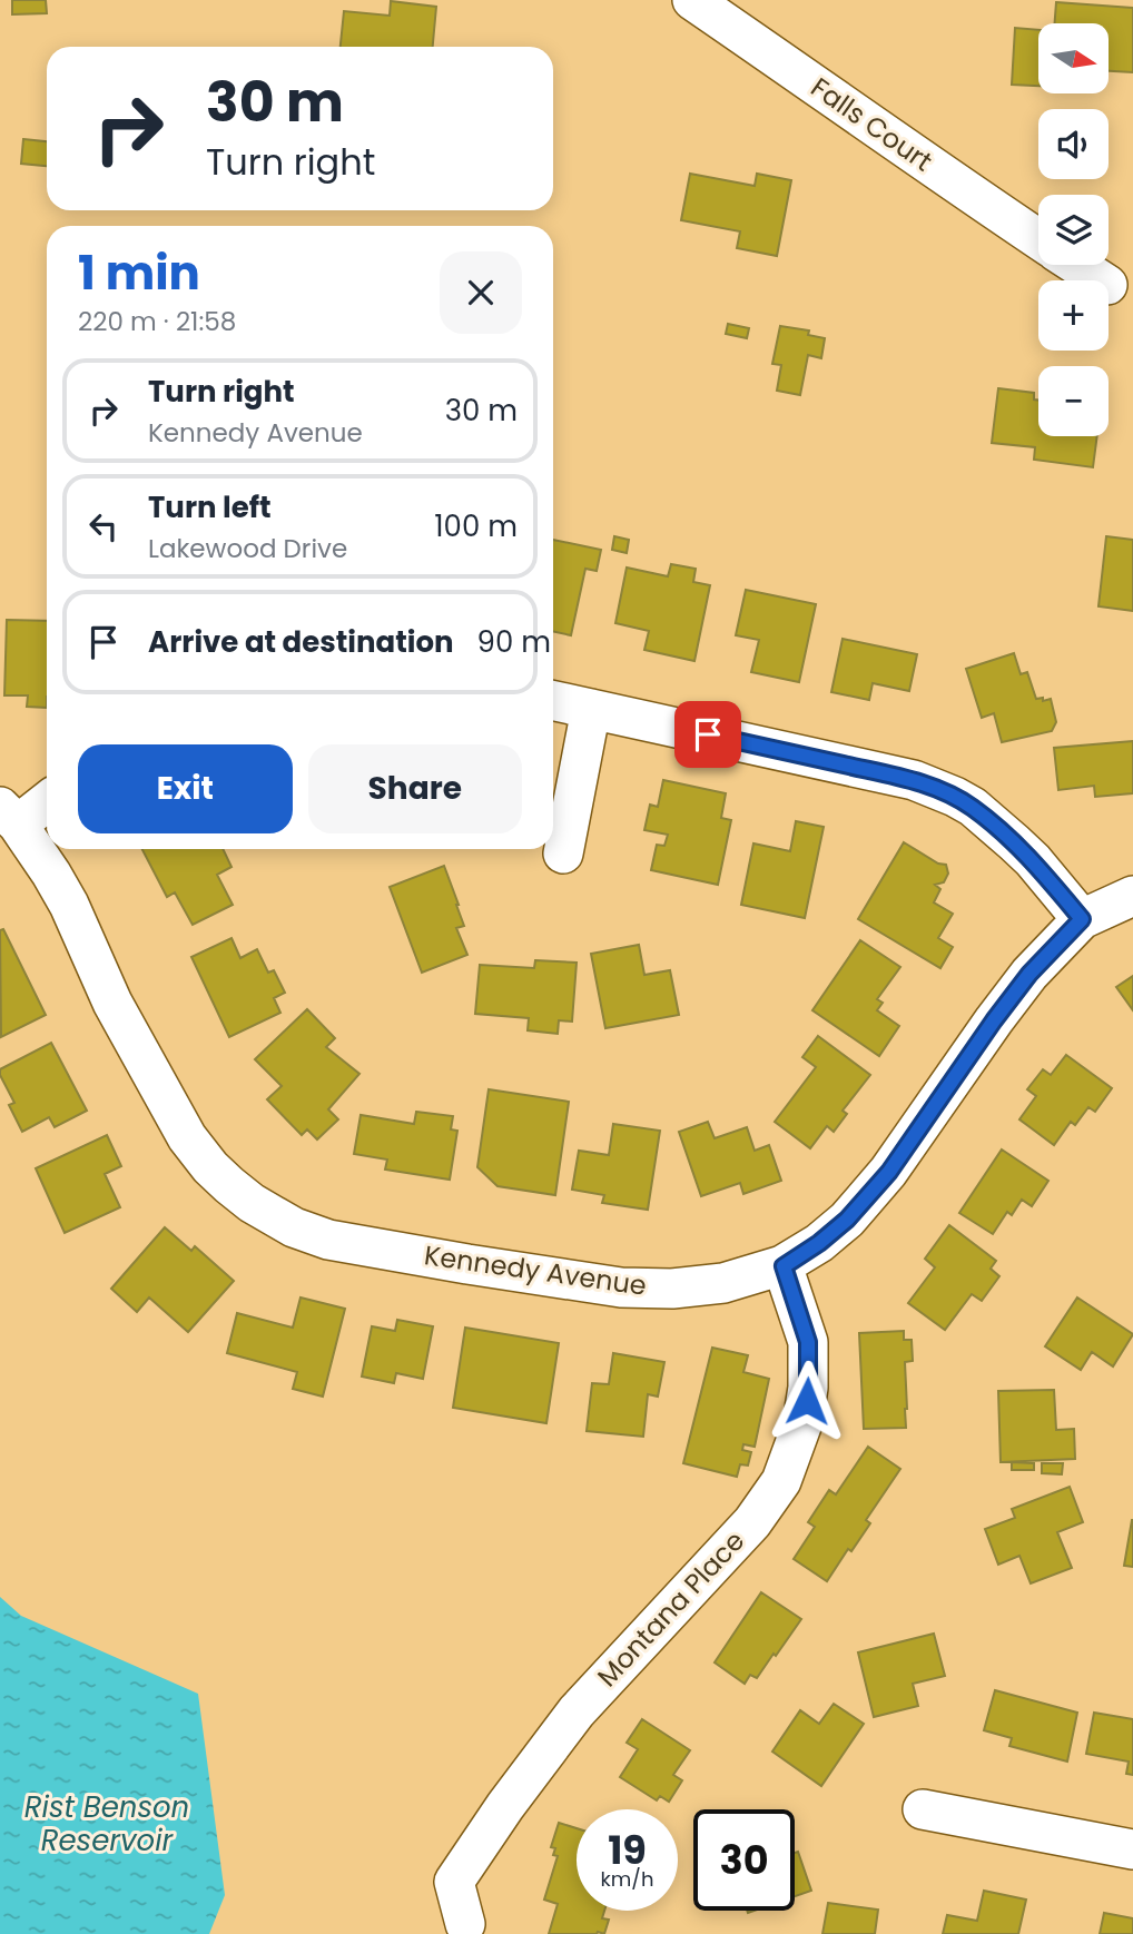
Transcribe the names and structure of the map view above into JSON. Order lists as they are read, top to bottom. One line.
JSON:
{"streets":{"street":["Falls Court","Kennedy Avenue","Montana Place"]},"crossings":[["Kennedy Avenue","Montana Place"]],"water":["Rist Benson Reservoir"],"north":"right","page":{"map_buttons":["+","−"],"turn":["30 m","Turn right"],"heading":["1 min","220 m · 21:58"],"list":[{"name":"Turn right","note":"Kennedy Avenue","value":"30 m"},{"name":"Turn left","note":"Lakewood Drive","value":"100 m"},{"name":"Arrive at destination","value":"90 m"}],"buttons":["Exit","Share"],"speed":"19 km/h","limit":"30"}}
